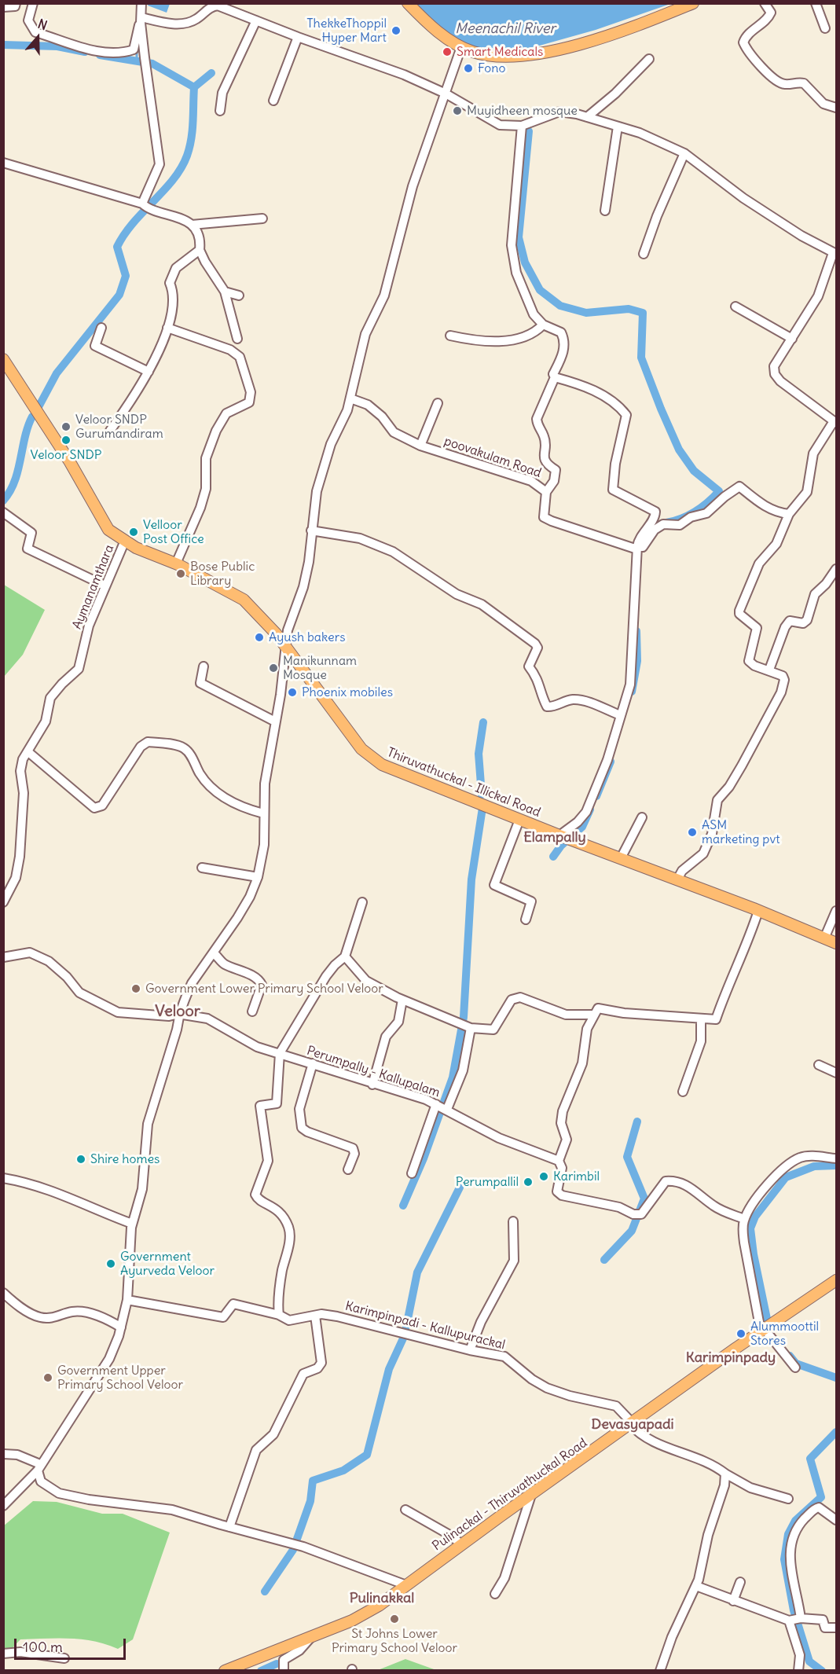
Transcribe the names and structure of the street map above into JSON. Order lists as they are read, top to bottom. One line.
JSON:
{"streets":{"main road":["Thiruvathuckal - Illickal Road","Pulinackal - Thiruvathuckal Road"],"street":["poovakulam Road","Aymanamthara","Perumpally - Kallupalam","Karimpinpadi - Kallupurackal"]},"crossings":[["Aymanamthara","Thiruvathuckal - Illickal Road"],["Karimpinpadi - Kallupurackal","Pulinackal - Thiruvathuckal Road"]],"districts":["Elampally","Veloor","Karimpinpady","Devasyapadi","Pulinakkal"],"water":["Meenachil River"],"places":["ThekkeThoppil Hyper Mart","Smart Medicals","Fono","Muyidheen mosque","Veloor SNDP Gurumandiram","Veloor SNDP","Velloor Post Office","Bose Public Library","Ayush bakers","Manikunnam Mosque","Phoenix mobiles","ASM marketing pvt","Government Lower Primary School Veloor","Shire homes","Karimbil","Perumpallil","Government Ayurveda Veloor","Alummoottil Stores","Government Upper Primary School Veloor","St Johns Lower Primary School Veloor"],"scale_bar":"100 m","north":"top"}
